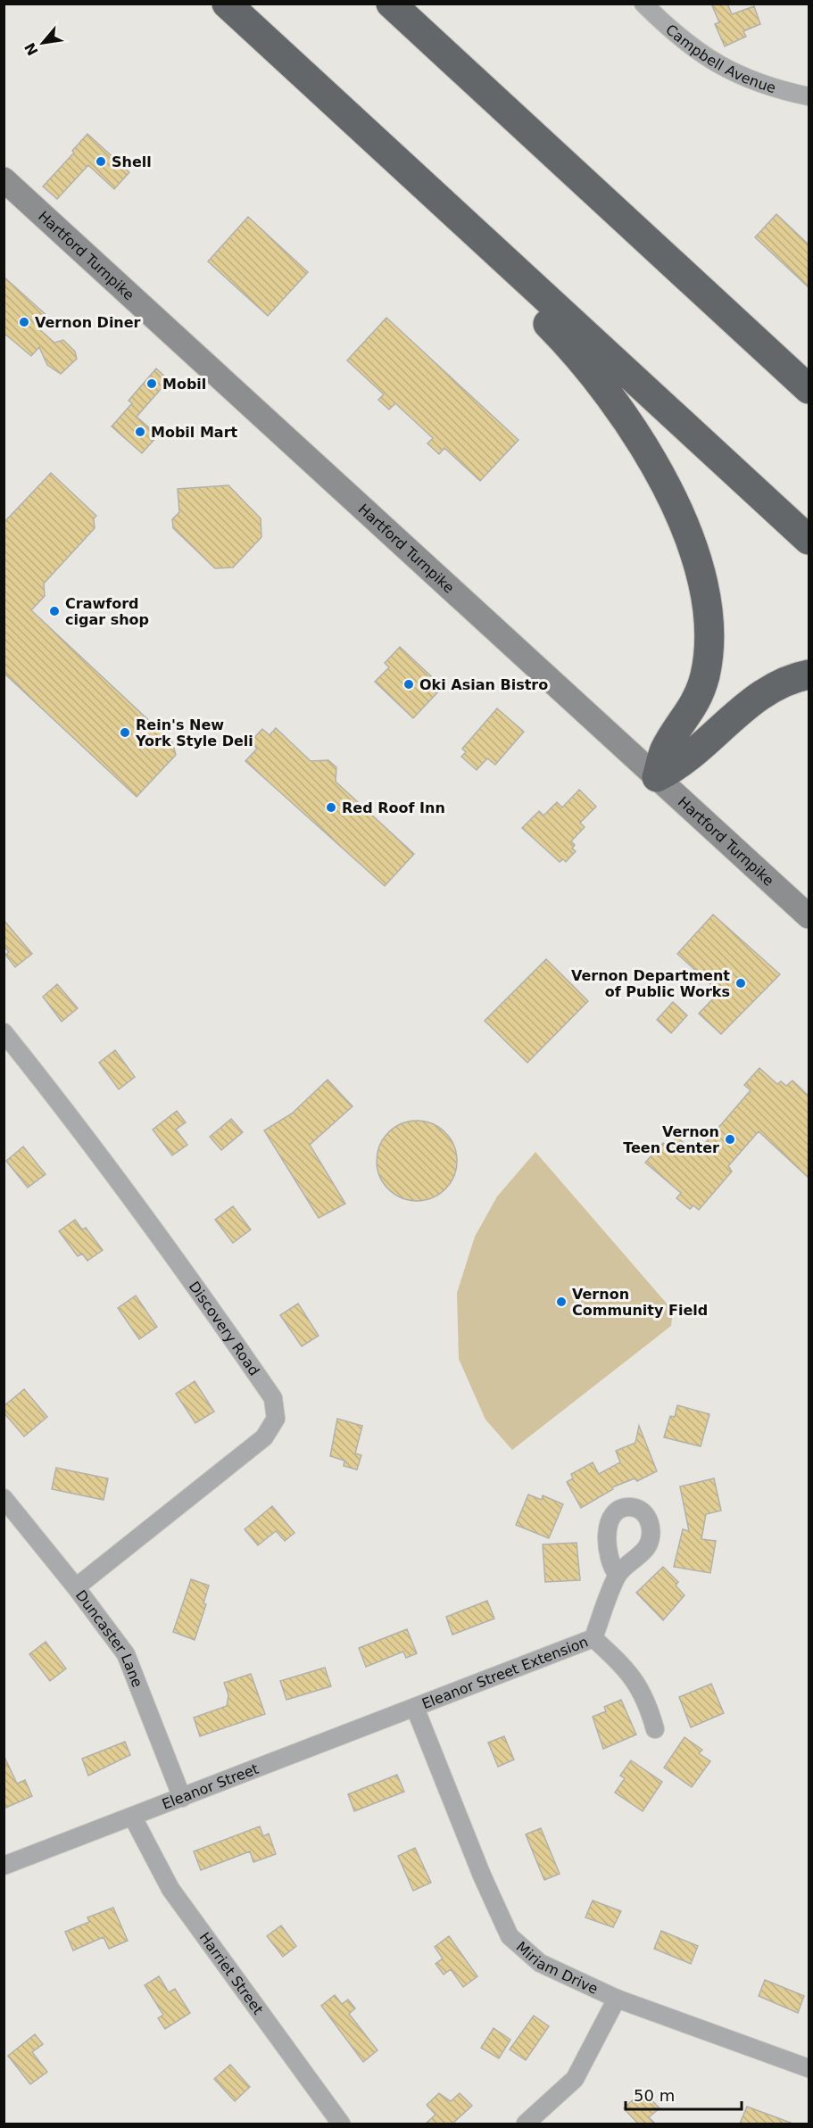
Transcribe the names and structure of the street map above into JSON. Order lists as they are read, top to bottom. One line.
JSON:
{"streets":{"main road":["Hartford Turnpike"],"street":["Campbell Avenue","Discovery Road","Duncaster Lane","Eleanor Street Extension","Eleanor Street","Miriam Drive","Harriet Street"]},"crossings":[["Discovery Road","Duncaster Lane"],["Duncaster Lane","Eleanor Street"],["Eleanor Street Extension","Eleanor Street"],["Eleanor Street Extension","Miriam Drive"],["Eleanor Street","Miriam Drive"],["Eleanor Street","Harriet Street"]],"places":["Shell","Vernon Diner","Mobil","Mobil Mart","Crawford cigar shop","Oki Asian Bistro","Rein's New York Style Deli","Red Roof Inn","Vernon Department of Public Works","Vernon Teen Center","Vernon Community Field"],"scale_bar":"50 m","north":"bottom left"}
